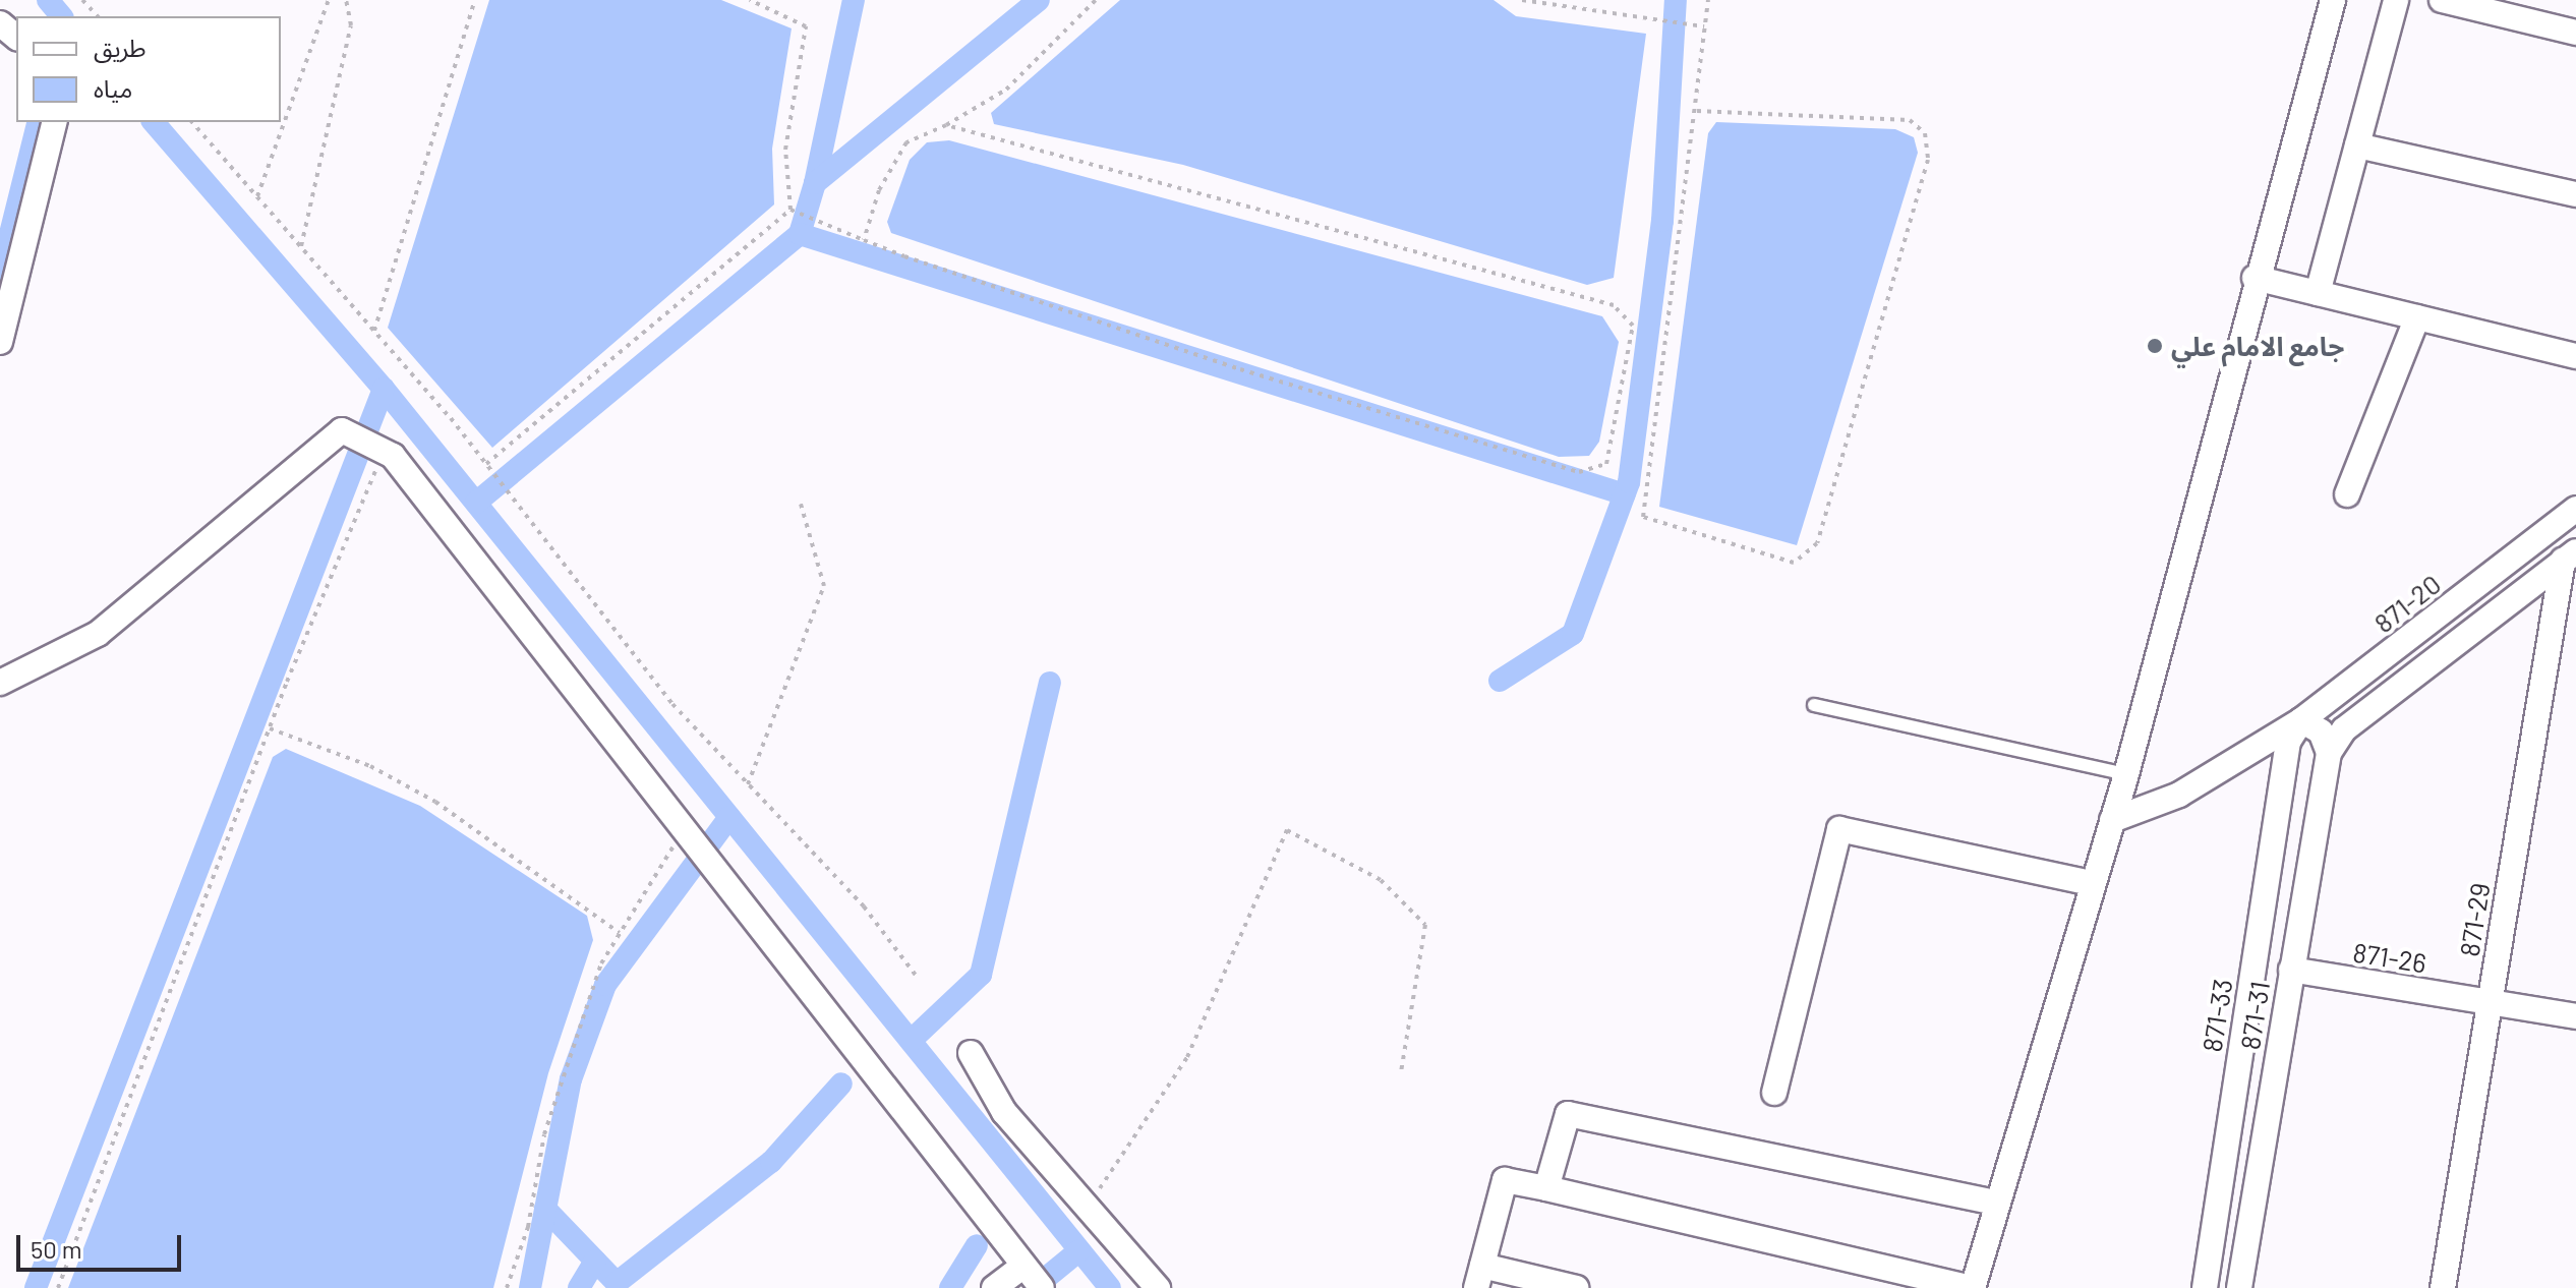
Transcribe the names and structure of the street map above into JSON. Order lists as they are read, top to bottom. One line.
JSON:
{"streets":{"street":["871-20","871-29","871-26","871-33","871-31"]},"crossings":[["871-20","871-33"],["871-29","871-26"],["871-26","871-31"]],"places":["جامع اﻻمام علي"],"legend":["طريق","مياه"],"scale_bar":"50 m"}
